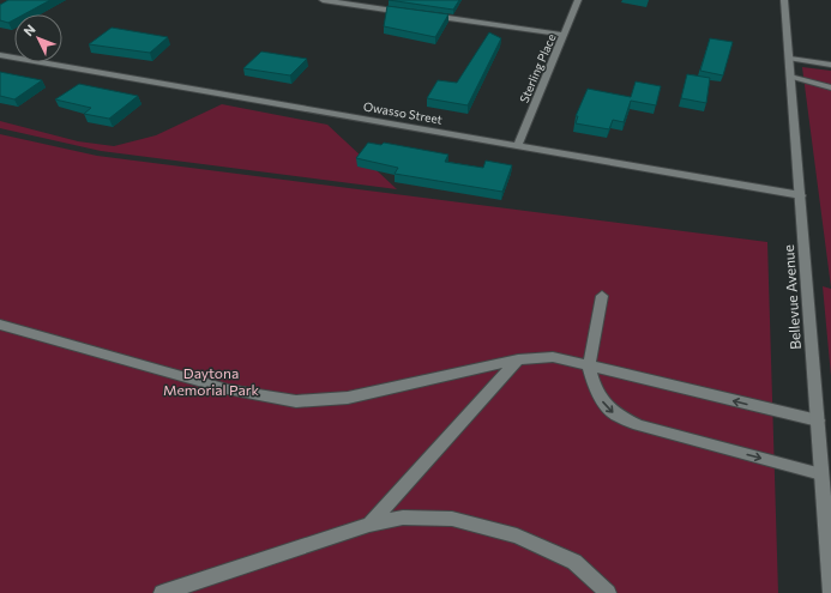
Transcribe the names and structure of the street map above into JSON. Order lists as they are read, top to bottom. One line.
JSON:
{"streets":{"street":["Sterling Place","Owasso Street","Bellevue Avenue"]},"crossings":[["Sterling Place","Owasso Street"],["Owasso Street","Bellevue Avenue"]],"parks":["Daytona Memorial Park"],"north":"top left"}
